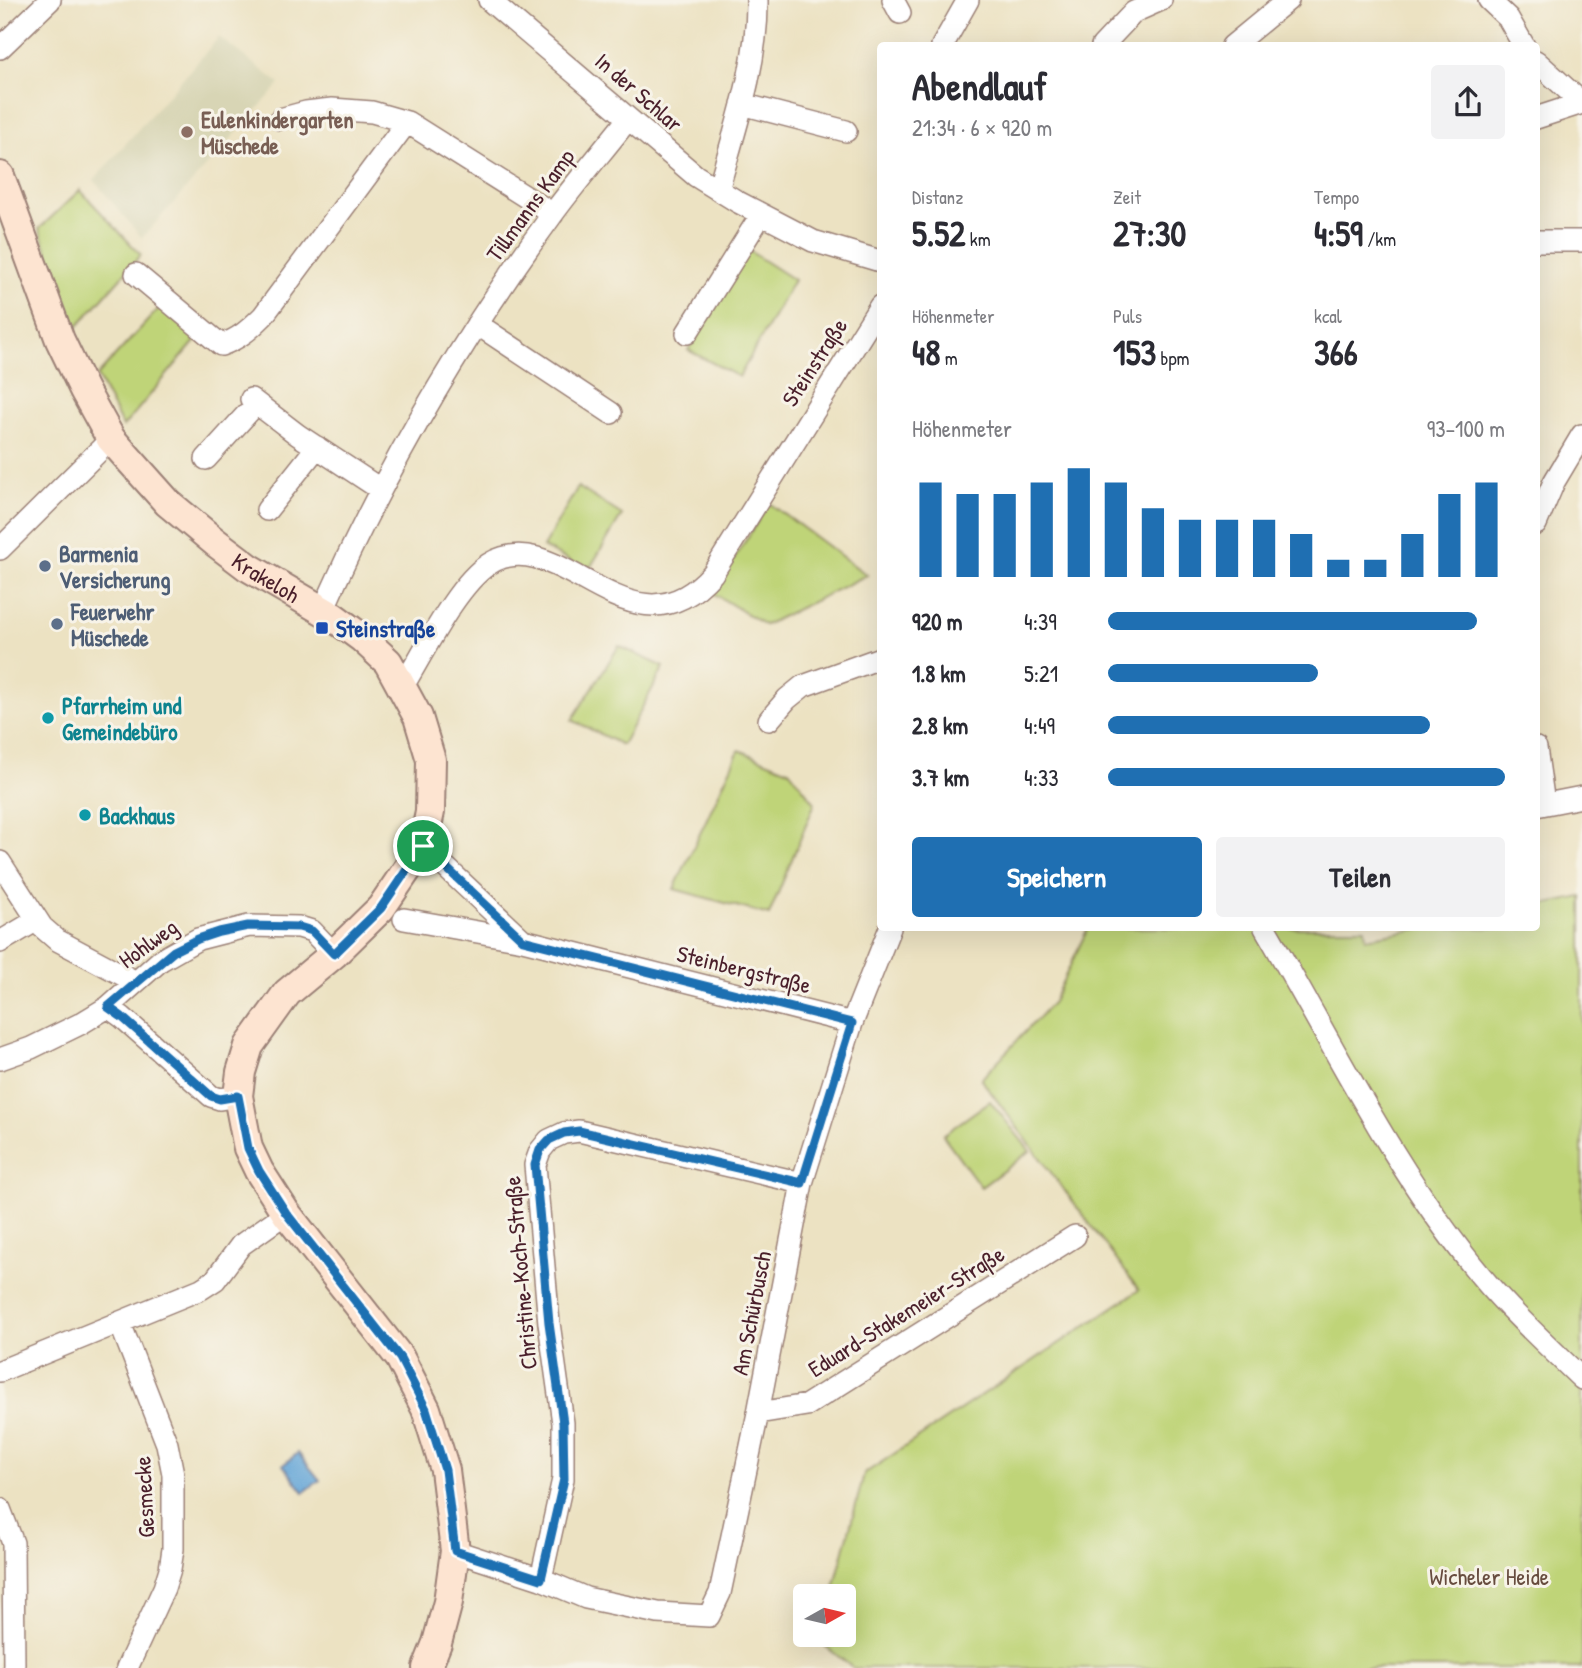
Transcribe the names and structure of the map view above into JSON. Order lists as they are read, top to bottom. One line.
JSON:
{"streets":{"street":["In der Schlar","Tillmanns Kamp","Steinstraße","Krakeloh","Hohlweg","Steinbergstraße","Christine-Koch-Straße","Eduard-Stakemeier-Straße","Am Schürbusch","Gesmecke"]},"crossings":[["In der Schlar","Tillmanns Kamp"],["Tillmanns Kamp","Krakeloh"],["Steinstraße","Krakeloh"],["Krakeloh","Hohlweg"],["Krakeloh","Steinbergstraße"],["Steinbergstraße","Am Schürbusch"],["Christine-Koch-Straße","Am Schürbusch"],["Eduard-Stakemeier-Straße","Am Schürbusch"]],"parks":["Wicheler Heide"],"places":{"other":["Eulenkindergarten Müschede","Barmenia Versicherung","Feuerwehr Müschede","Pfarrheim und Gemeindebüro","Backhaus"],"transit":["Steinstraße"]},"north":"right","page":{"heading":["Abendlauf","21:34 · 6 × 920 m"],"stats":[["Distanz","5.52 km"],["Zeit","27:30"],["Tempo","4:59 /km"],["Höhenmeter","48 m"],["Puls","153 bpm"],["kcal","366"]],"chart":["Höhenmeter","93–100 m"],"list":[{"name":"920 m","note":"4:39"},{"name":"1.8 km","note":"5:21"},{"name":"2.8 km","note":"4:49"},{"name":"3.7 km","note":"4:33"}],"buttons":["Speichern","Teilen"]}}
